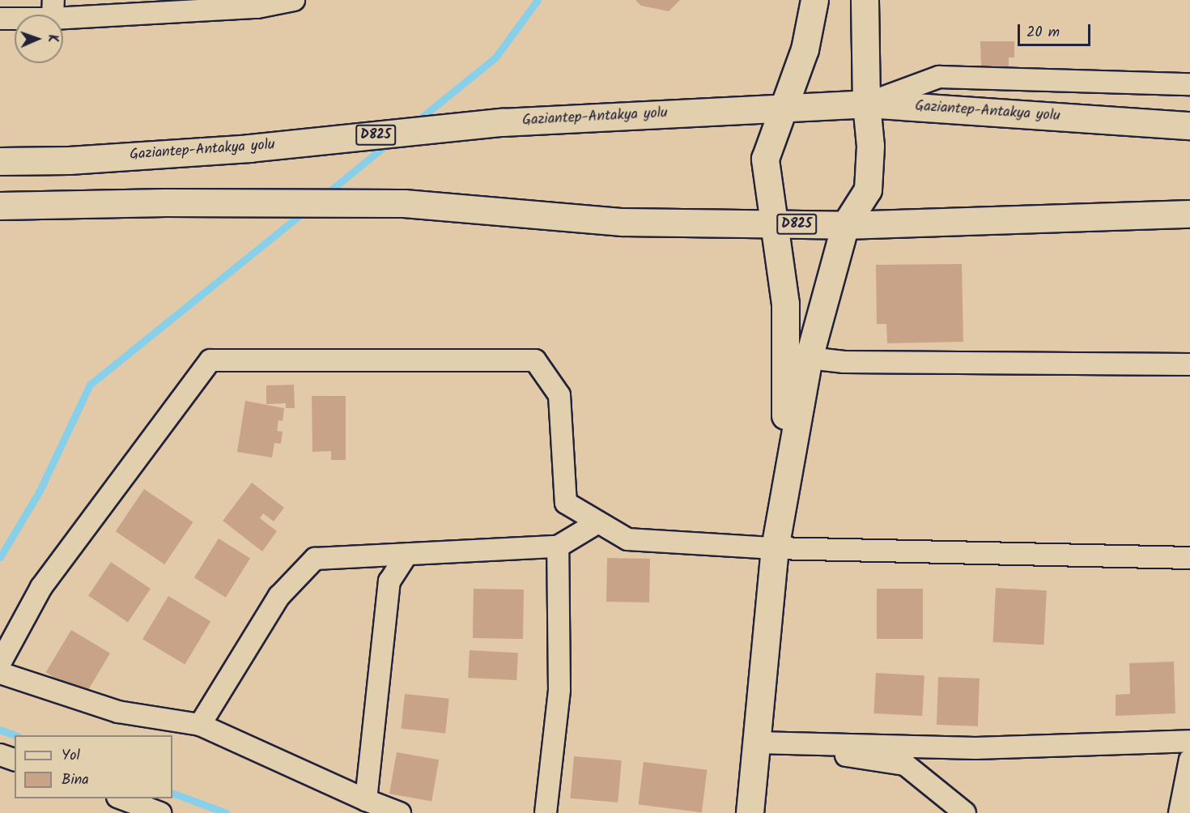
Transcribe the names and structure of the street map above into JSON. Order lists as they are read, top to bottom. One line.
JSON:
{"streets":{"main road":["Gaziantep-Antakya yolu","D825"]},"crossings":[["Gaziantep-Antakya yolu","D825"]],"legend":["Yol","Bina"],"scale_bar":"20 m","north":"right"}
